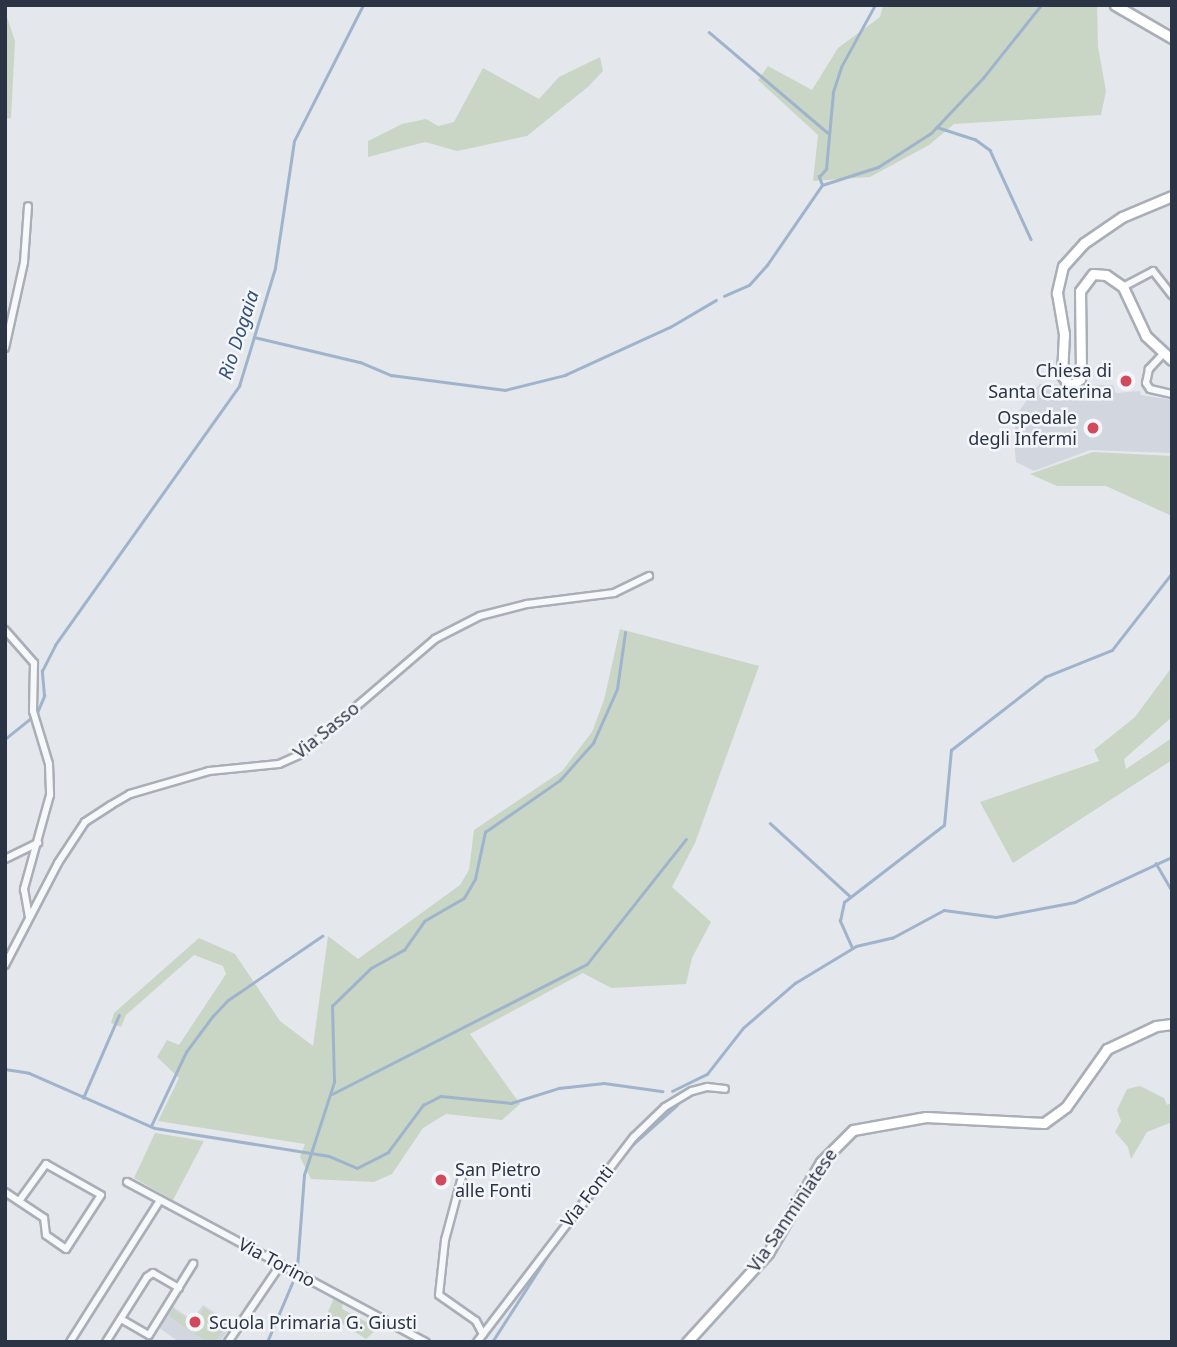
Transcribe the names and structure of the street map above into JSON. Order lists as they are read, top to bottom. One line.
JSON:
{"streets":{"main road":["Via Sanminiatese"],"street":["Via Sasso","Via Fonti","Via Torino"]},"water":["Rio Dogaia"],"places":["Chiesa di Santa Caterina","Ospedale degli Infermi","San Pietro alle Fonti","Scuola Primaria G. Giusti"]}
